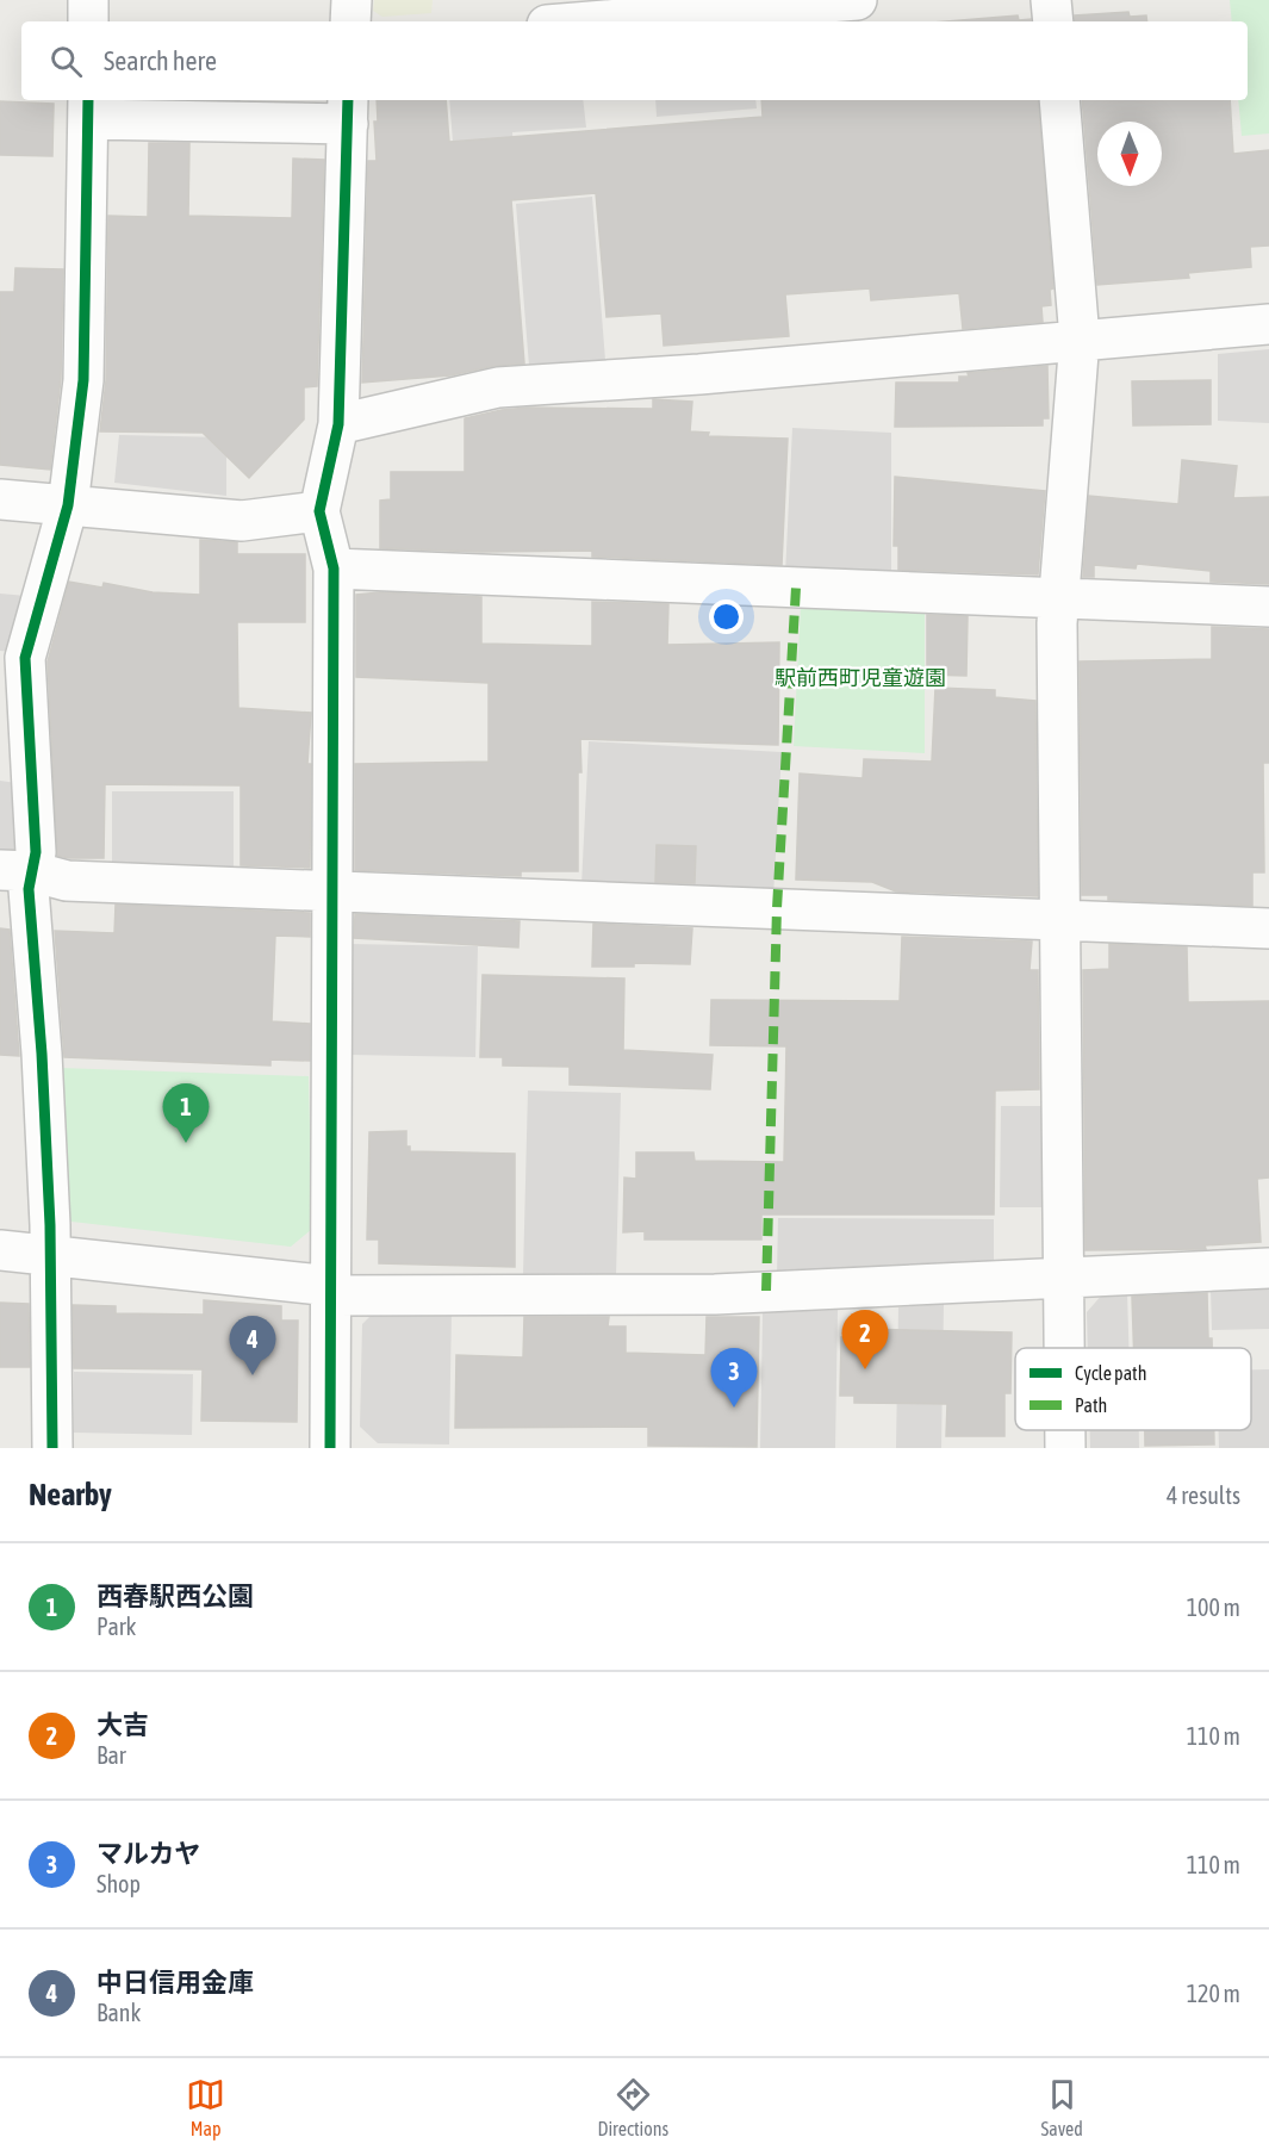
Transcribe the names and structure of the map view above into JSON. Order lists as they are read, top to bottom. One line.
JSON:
{"parks":["駅前西町児童遊園"],"legend":["Cycle path","Path"],"north":"bottom","page":{"search":"Search here","pins":["1","2","4","3"],"heading":["Nearby","4 results"],"list":[{"mark":"1","name":"西春駅西公園","note":"Park","value":"100 m"},{"mark":"2","name":"大吉","note":"Bar","value":"110 m"},{"mark":"3","name":"マルカヤ","note":"Shop","value":"110 m"},{"mark":"4","name":"中日信用金庫","note":"Bank","value":"120 m"}],"nav":["Map","Directions","Saved"]}}
